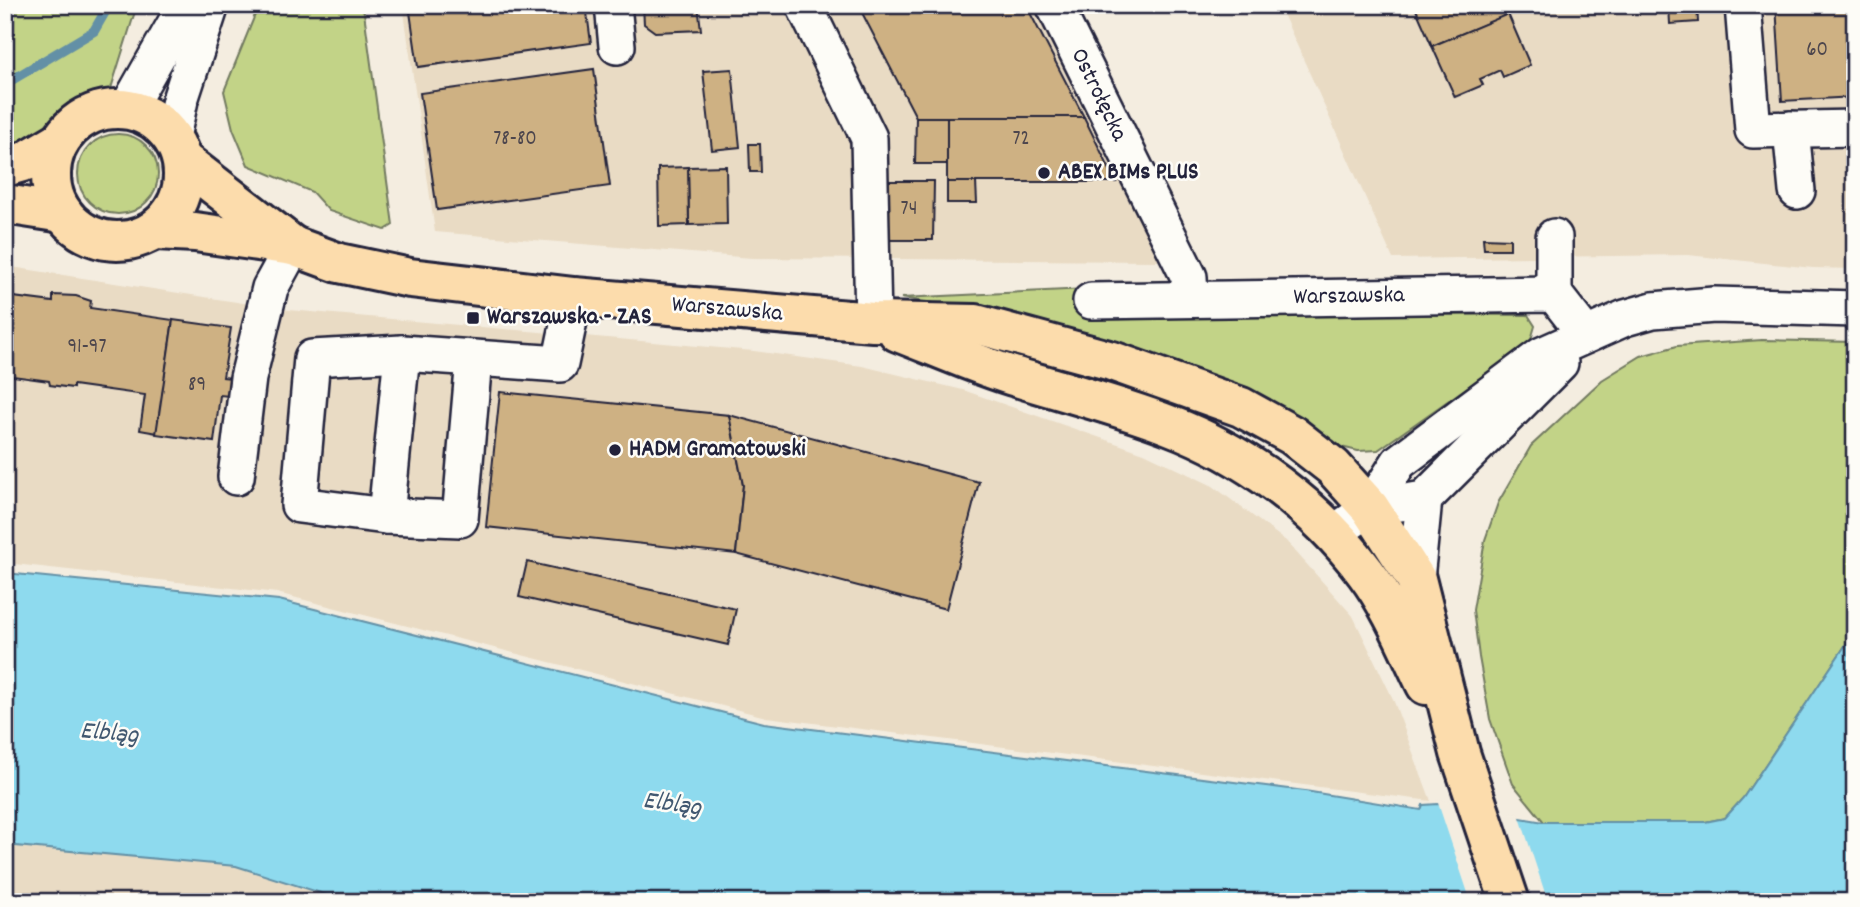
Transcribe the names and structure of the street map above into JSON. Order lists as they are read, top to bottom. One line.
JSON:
{"streets":{"main road":["Warszawska"],"street":["Ostrołęcka"]},"crossings":[["Ostrołęcka","Warszawska"]],"water":["Elbląg"],"places":{"other":["ABEX BIMs PLUS","HADM Gramatowski"],"transit":["Warszawska - ZAS"]},"house_numbers":["60","78-80","72","74","91-97","89"]}
